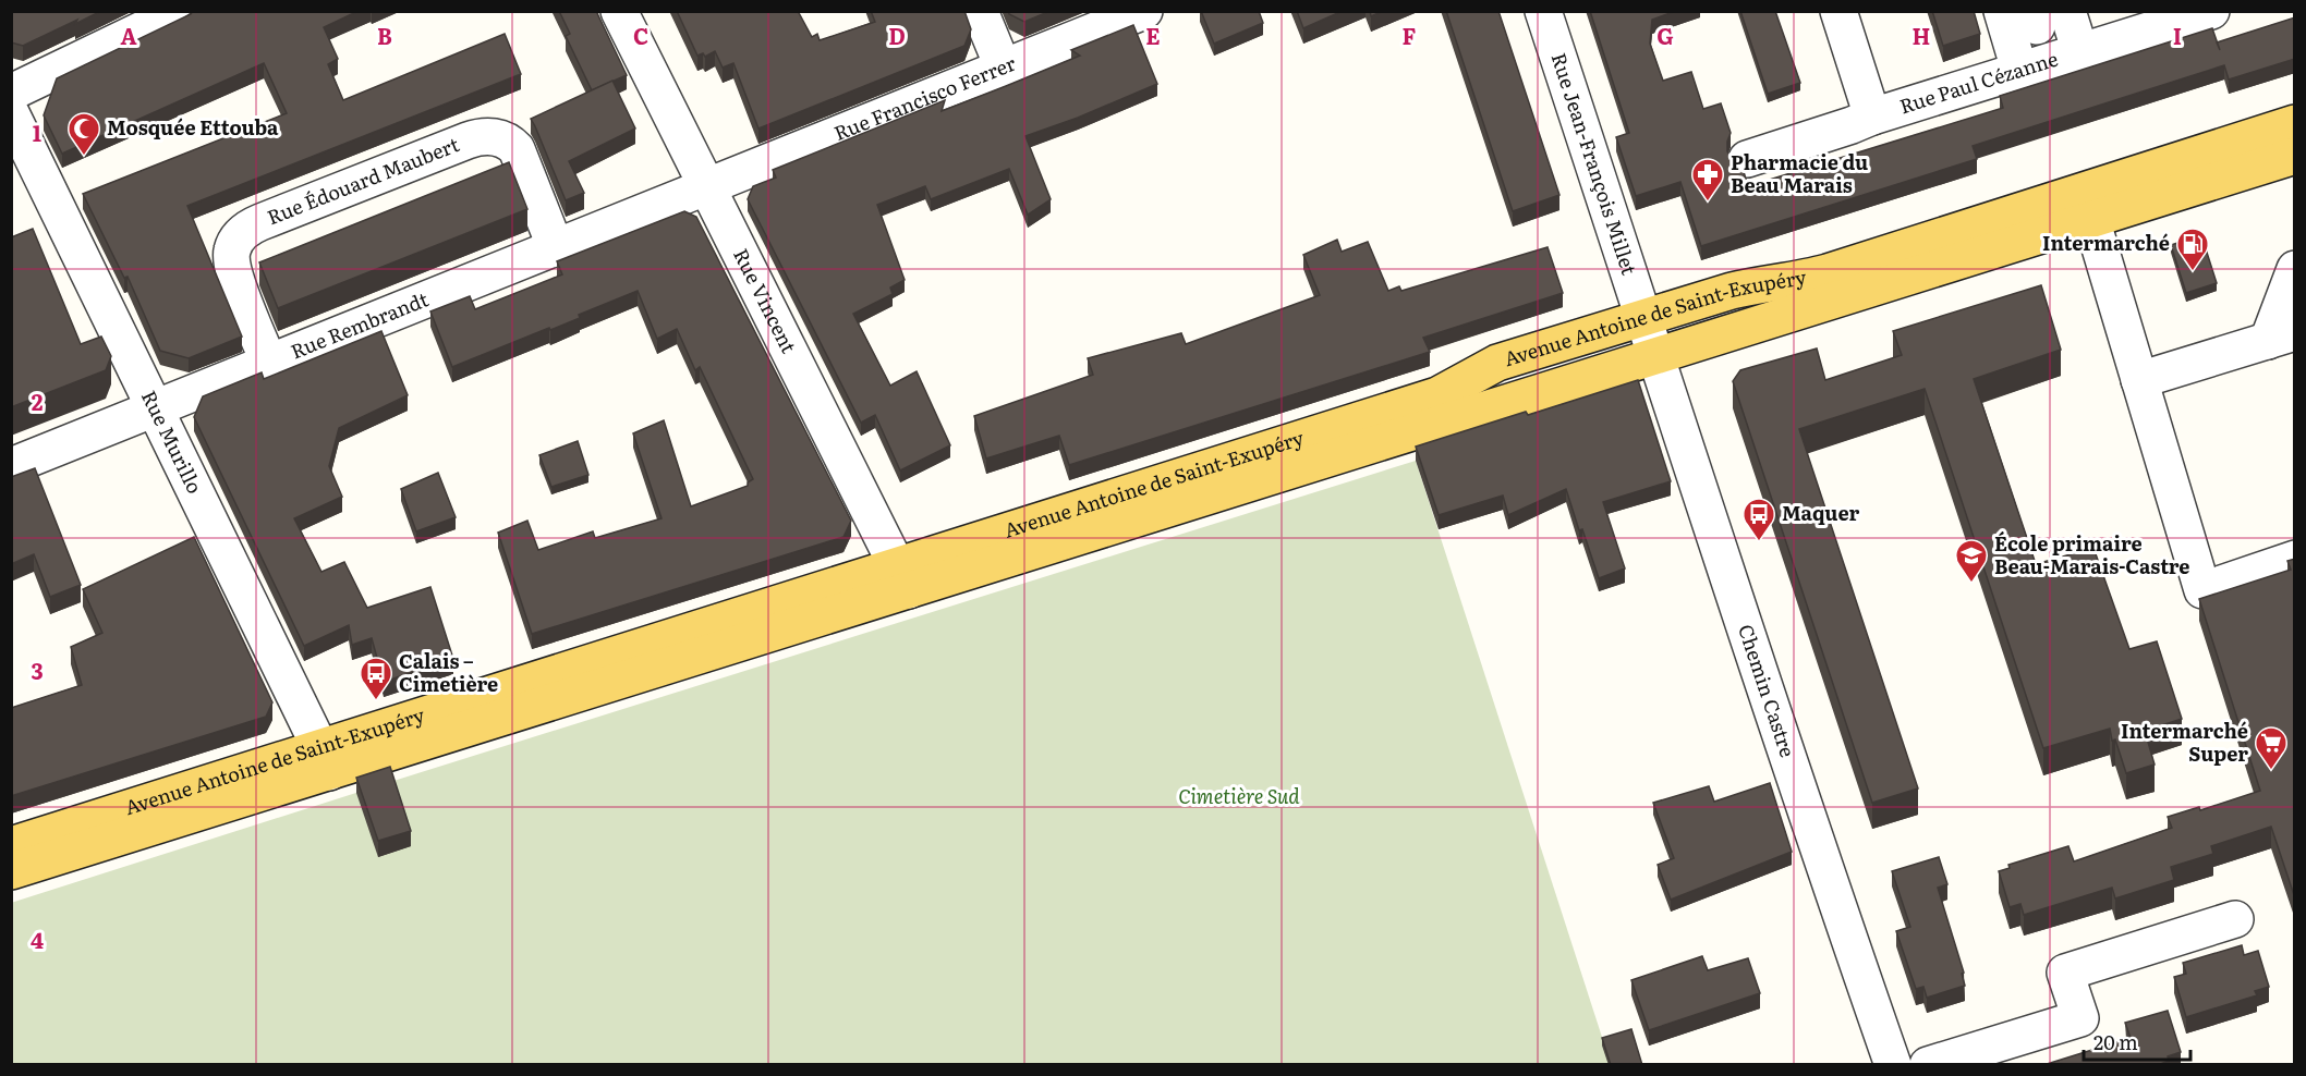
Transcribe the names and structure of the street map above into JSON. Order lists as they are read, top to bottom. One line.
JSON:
{"streets":{"main road":["Avenue Antoine de Saint-Exupéry"],"street":["Rue Paul Cézanne","Rue Francisco Ferrer","Rue Jean-François Millet","Rue Édouard Maubert","Rue Vincent","Rue Rembrandt","Rue Murillo","Chemin Castre"]},"crossings":[["Rue Francisco Ferrer","Rue Vincent"],["Rue Francisco Ferrer","Rue Rembrandt"],["Rue Jean-François Millet","Avenue Antoine de Saint-Exupéry"],["Rue Jean-François Millet","Chemin Castre"],["Rue Édouard Maubert","Rue Rembrandt"],["Rue Vincent","Avenue Antoine de Saint-Exupéry"],["Rue Vincent","Rue Rembrandt"],["Avenue Antoine de Saint-Exupéry","Rue Murillo"],["Avenue Antoine de Saint-Exupéry","Chemin Castre"],["Rue Rembrandt","Rue Murillo"]],"parks":["Cimetière Sud"],"places":{"mosque":["Mosquée Ettouba"],"pharmacy":["Pharmacie du Beau Marais"],"fuel station":["Intermarché"],"bus stop":["Maquer","Calais – Cimetière"],"school or university":["École primaire Beau-Marais-Castre"],"supermarket":["Intermarché Super"]},"scale_bar":"20 m","grid":{"columns":["A","B","C","D","E","F","G","H","I"],"rows":["1","2","3","4"]}}
